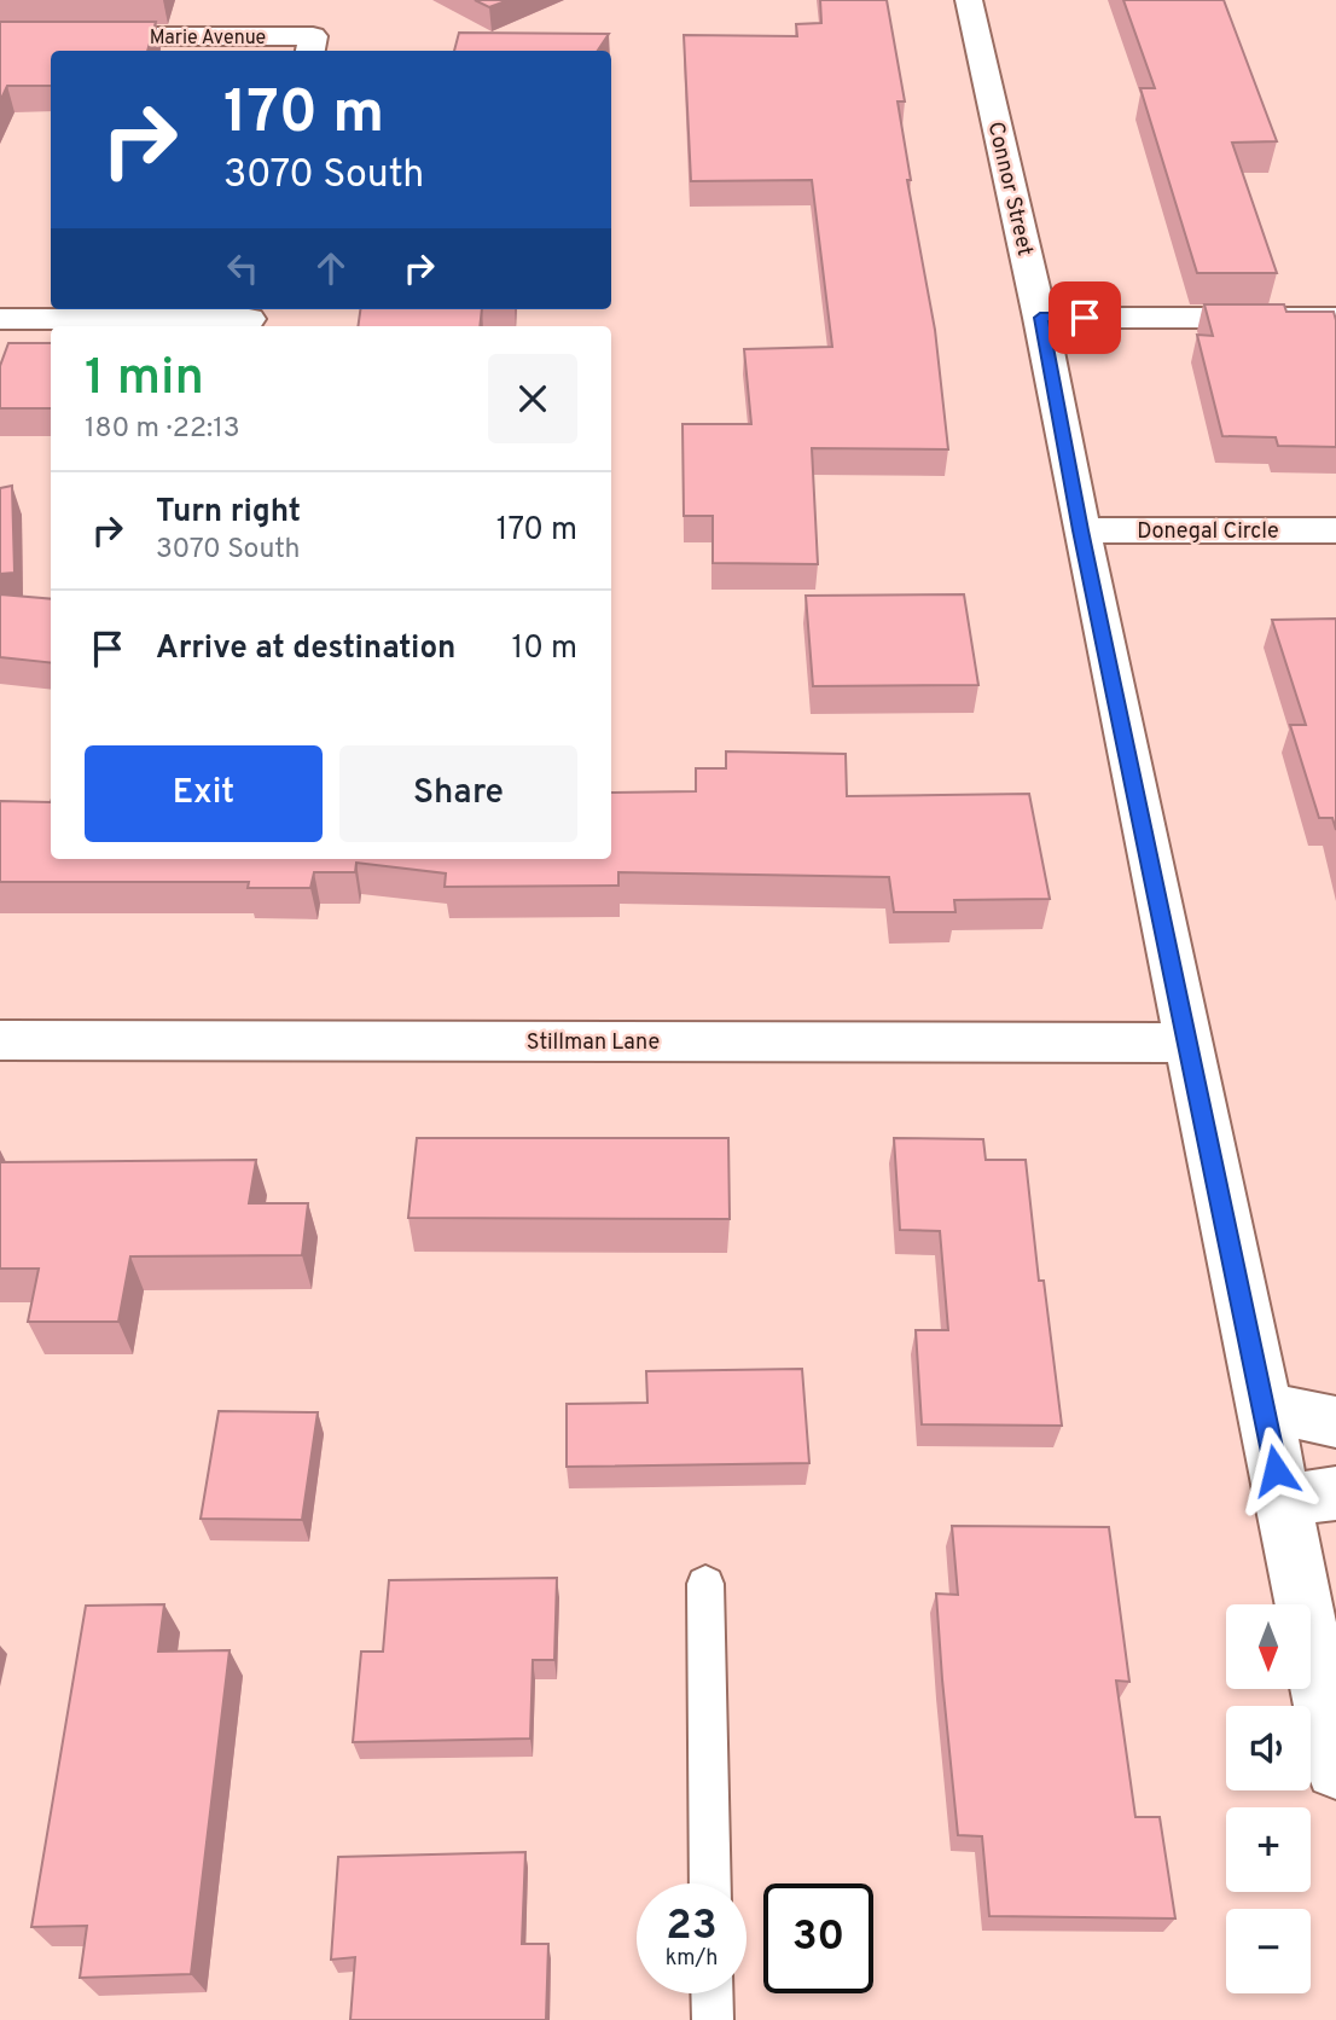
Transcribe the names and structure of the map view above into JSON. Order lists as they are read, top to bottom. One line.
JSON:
{"streets":{"street":["Marie Avenue","Connor Street","Donegal Circle","Stillman Lane"]},"crossings":[["Connor Street","Donegal Circle"],["Connor Street","Stillman Lane"]],"north":"bottom","page":{"turn":["170 m","3070 South"],"heading":["1 min","180 m · 22:13"],"list":[{"name":"Turn right","note":"3070 South","value":"170 m"},{"name":"Arrive at destination","value":"10 m"}],"buttons":["Exit","Share"],"map_buttons":["+","−"],"speed":"23 km/h","limit":"30"}}
